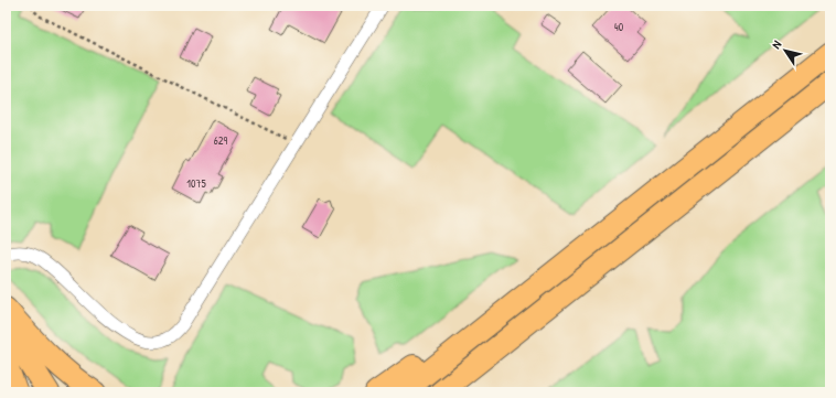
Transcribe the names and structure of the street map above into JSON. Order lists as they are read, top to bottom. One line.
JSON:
{"house_numbers":["40","629","1075"],"north":"top left"}
